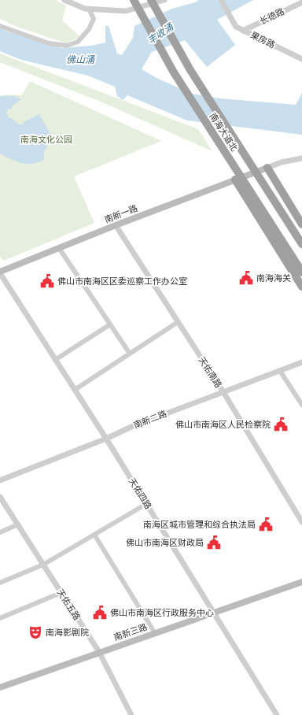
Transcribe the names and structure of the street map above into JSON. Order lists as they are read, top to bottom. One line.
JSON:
{"streets":{"highway":["南海大道北"],"main road":["南新一路","南新三路"],"street":["长德路","果房路","天佑南路","南新二路","天佑四路","天佑五路"]},"crossings":[["长德路","果房路"],["南新一路","天佑南路"],["南新一路","天佑四路"],["天佑南路","南新二路"],["南新二路","天佑四路"],["天佑四路","南新三路"],["天佑五路","南新三路"]],"water":["丰收涌","佛山涌"],"parks":["南海文化公园"],"places":{"public building":["南海海关","佛山市南海区区委巡察工作办公室","佛山市南海区人民检察院","南海区城市管理和综合执法局","佛山市南海区财政局","佛山市南海区行政服务中心"],"theatre":["南海影剧院"]}}
